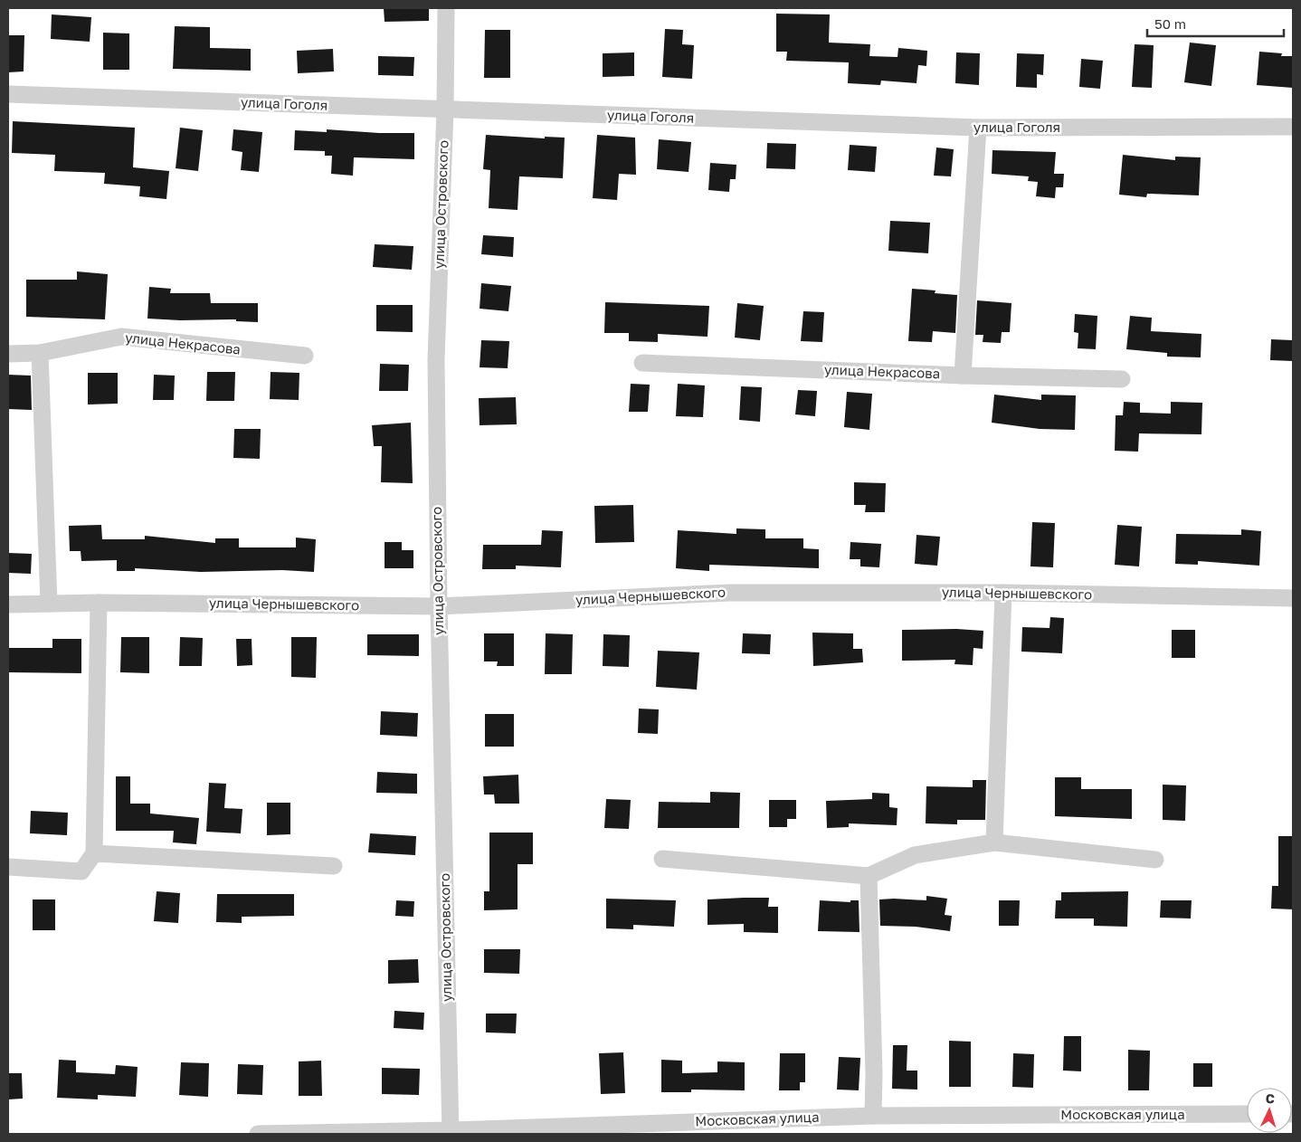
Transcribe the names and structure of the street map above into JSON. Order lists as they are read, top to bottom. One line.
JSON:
{"streets":{"street":["улица Гоголя","улица Островского","улица Некрасова","улица Чернышевского","Московская улица"]},"crossings":[["улица Гоголя","улица Островского"],["улица Островского","улица Чернышевского"],["улица Островского","Московская улица"]],"scale_bar":"50 m","north":"top"}
